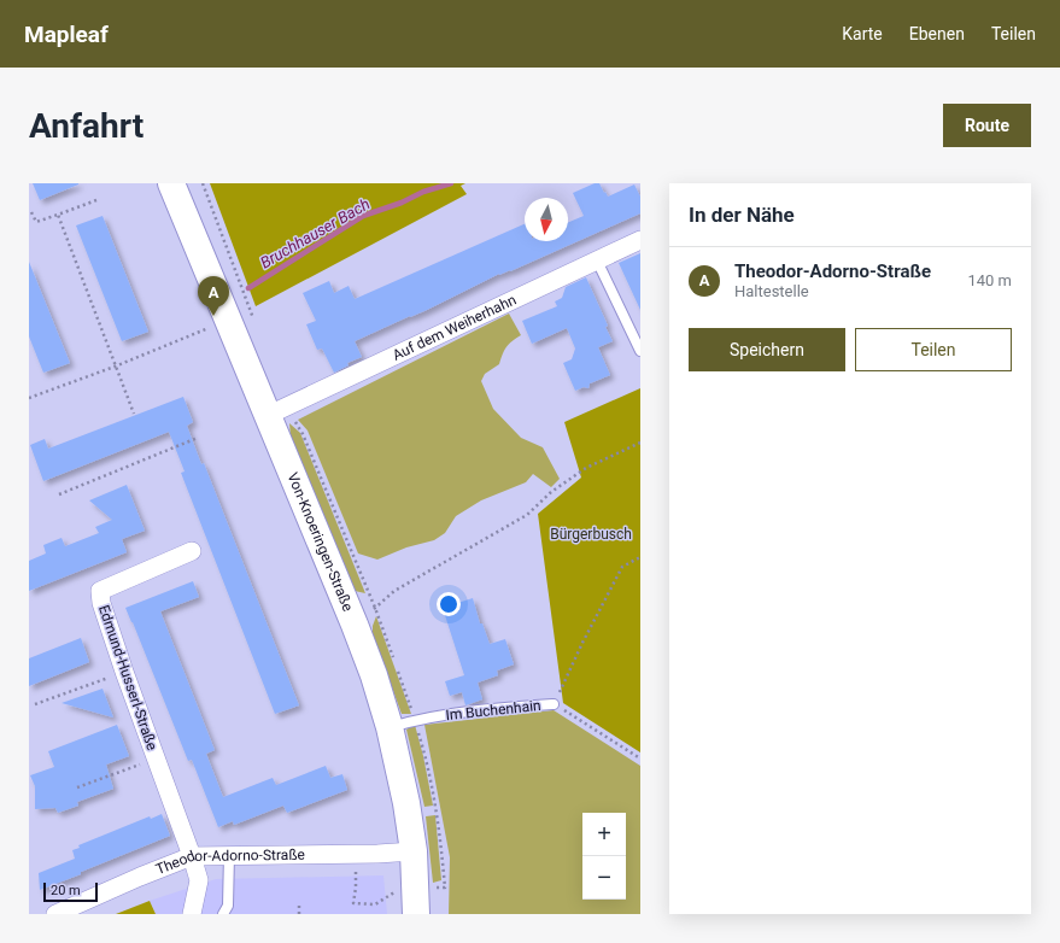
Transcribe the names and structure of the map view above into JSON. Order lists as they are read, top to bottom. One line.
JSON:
{"streets":{"main road":["Von-Knoeringen-Straße"],"street":["Auf dem Weiherhahn","Edmund-Husserl-Straße","Theodor-Adorno-Straße"],"lane":["Im Buchenhain"]},"crossings":[["Auf dem Weiherhahn","Von-Knoeringen-Straße"],["Von-Knoeringen-Straße","Im Buchenhain"],["Von-Knoeringen-Straße","Theodor-Adorno-Straße"],["Edmund-Husserl-Straße","Theodor-Adorno-Straße"]],"water":["Bruchhauser Bach"],"parks":["Bürgerbusch"],"scale_bar":"20 m","north":"bottom","page":{"header":"Mapleaf","nav":["Karte","Ebenen","Teilen"],"buttons":["Route",["Speichern","Teilen"]],"title":"Anfahrt","heading":"In der Nähe","list":[{"mark":"A","name":"Theodor-Adorno-Straße","note":"Haltestelle","value":"140 m"}],"pins":"A","map_buttons":["+","−"],"scale":"20 m"}}
